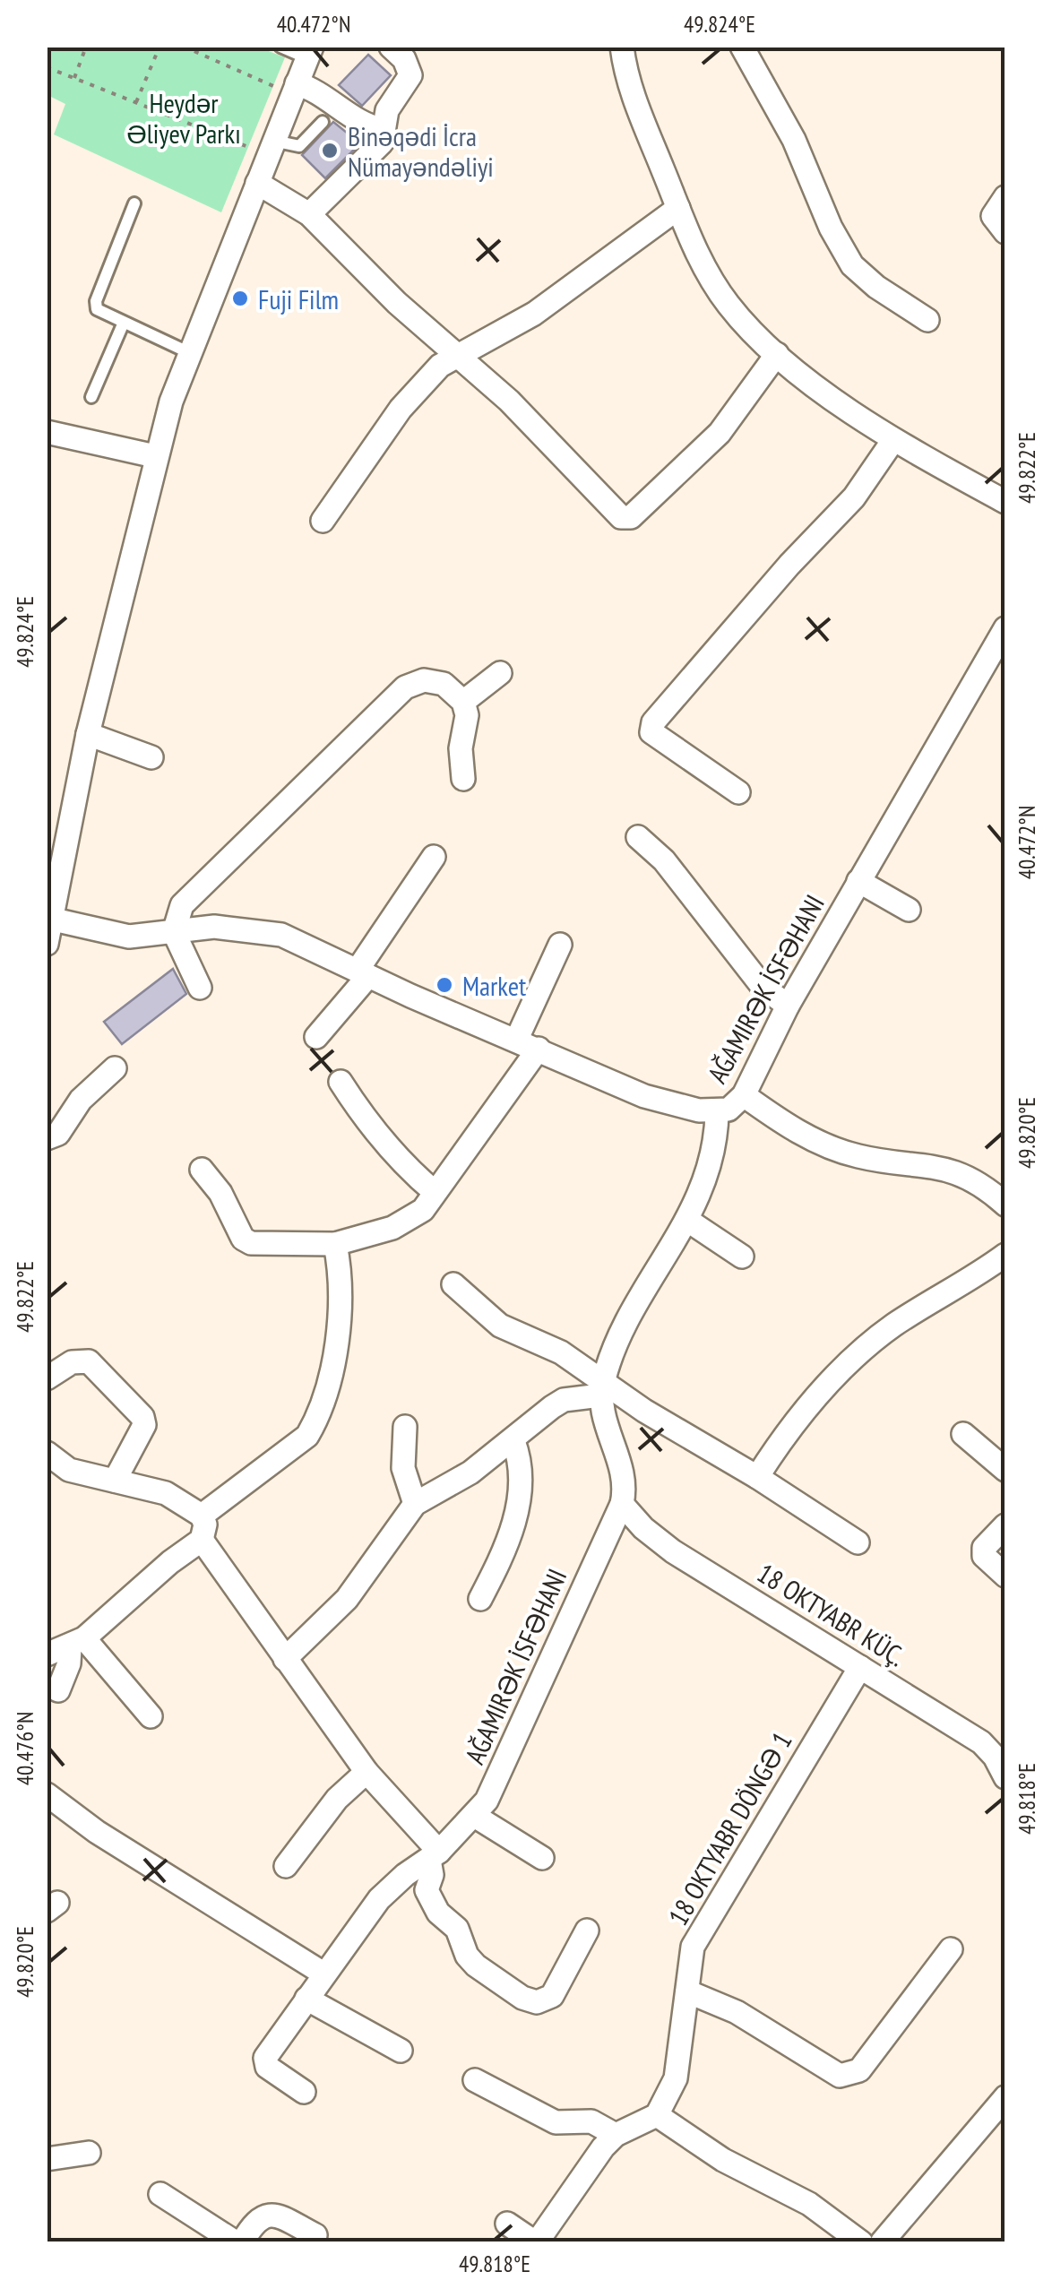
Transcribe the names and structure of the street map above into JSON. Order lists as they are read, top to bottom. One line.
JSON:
{"streets":{"street":["AĞAMIRƏK İSFƏHANI","18 OKTYABR KÜÇ.","18 OKTYABR DÖNGƏ 1"]},"crossings":[["AĞAMIRƏK İSFƏHANI","18 OKTYABR KÜÇ."],["18 OKTYABR KÜÇ.","18 OKTYABR DÖNGƏ 1"]],"parks":["Heydər Əliyev Parkı"],"places":["Binəqədi İcra Nümayəndəliyi","Fuji Film","Market"],"coordinates":["40.472°N","49.824°E","49.822°E","49.820°E","40.476°N","49.818°E"]}
